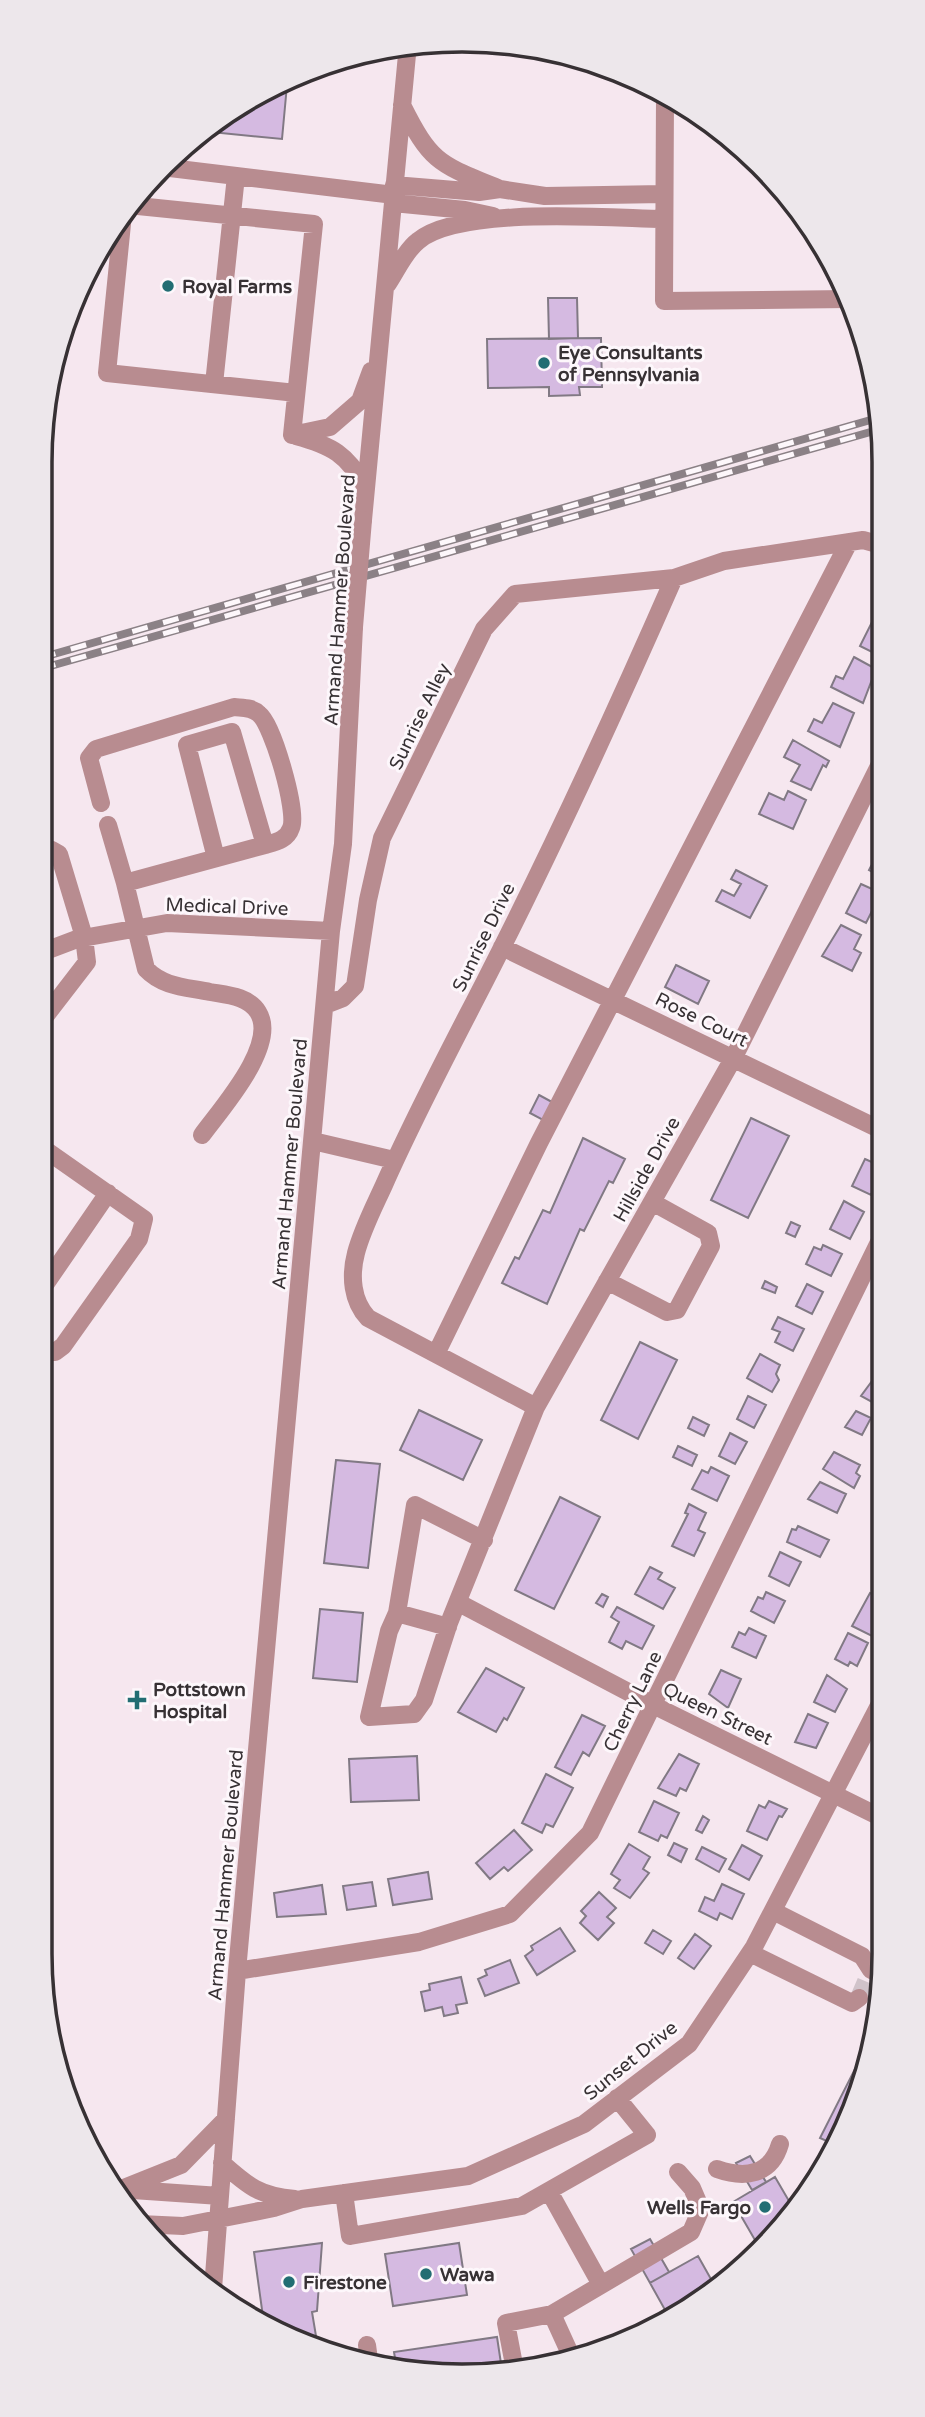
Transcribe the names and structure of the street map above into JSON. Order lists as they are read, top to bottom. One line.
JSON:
{"streets":{"street":["Armand Hammer Boulevard","Sunrise Alley","Medical Drive","Sunrise Drive","Rose Court","Hillside Drive","Cherry Lane","Queen Street","Sunset Drive"]},"crossings":[["Armand Hammer Boulevard","Sunrise Alley"],["Armand Hammer Boulevard","Medical Drive"],["Armand Hammer Boulevard","Cherry Lane"],["Armand Hammer Boulevard","Sunset Drive"],["Sunrise Alley","Sunrise Drive"],["Sunrise Drive","Rose Court"],["Sunrise Drive","Hillside Drive"],["Rose Court","Hillside Drive"],["Hillside Drive","Queen Street"],["Cherry Lane","Queen Street"],["Queen Street","Sunset Drive"]],"places":{"other":["Royal Farms","Eye Consultants of Pennsylvania","Wells Fargo","Wawa","Firestone"],"health":["Pottstown Hospital"]}}
